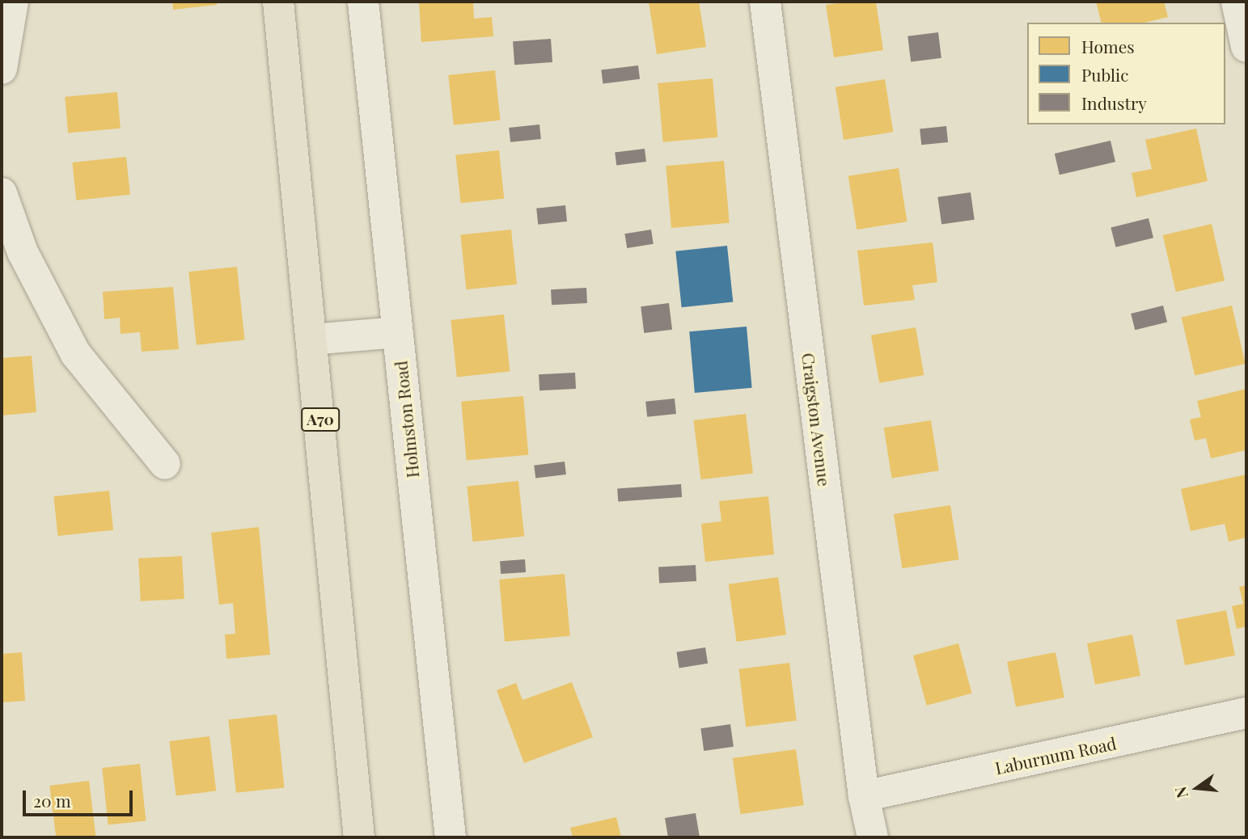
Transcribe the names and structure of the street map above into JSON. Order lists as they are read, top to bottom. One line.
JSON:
{"streets":{"main road":["A70"],"street":["Holmston Road","Craigston Avenue","Laburnum Road"]},"crossings":[["Craigston Avenue","Laburnum Road"]],"legend":["Homes","Public","Industry"],"scale_bar":"20 m","north":"left"}
